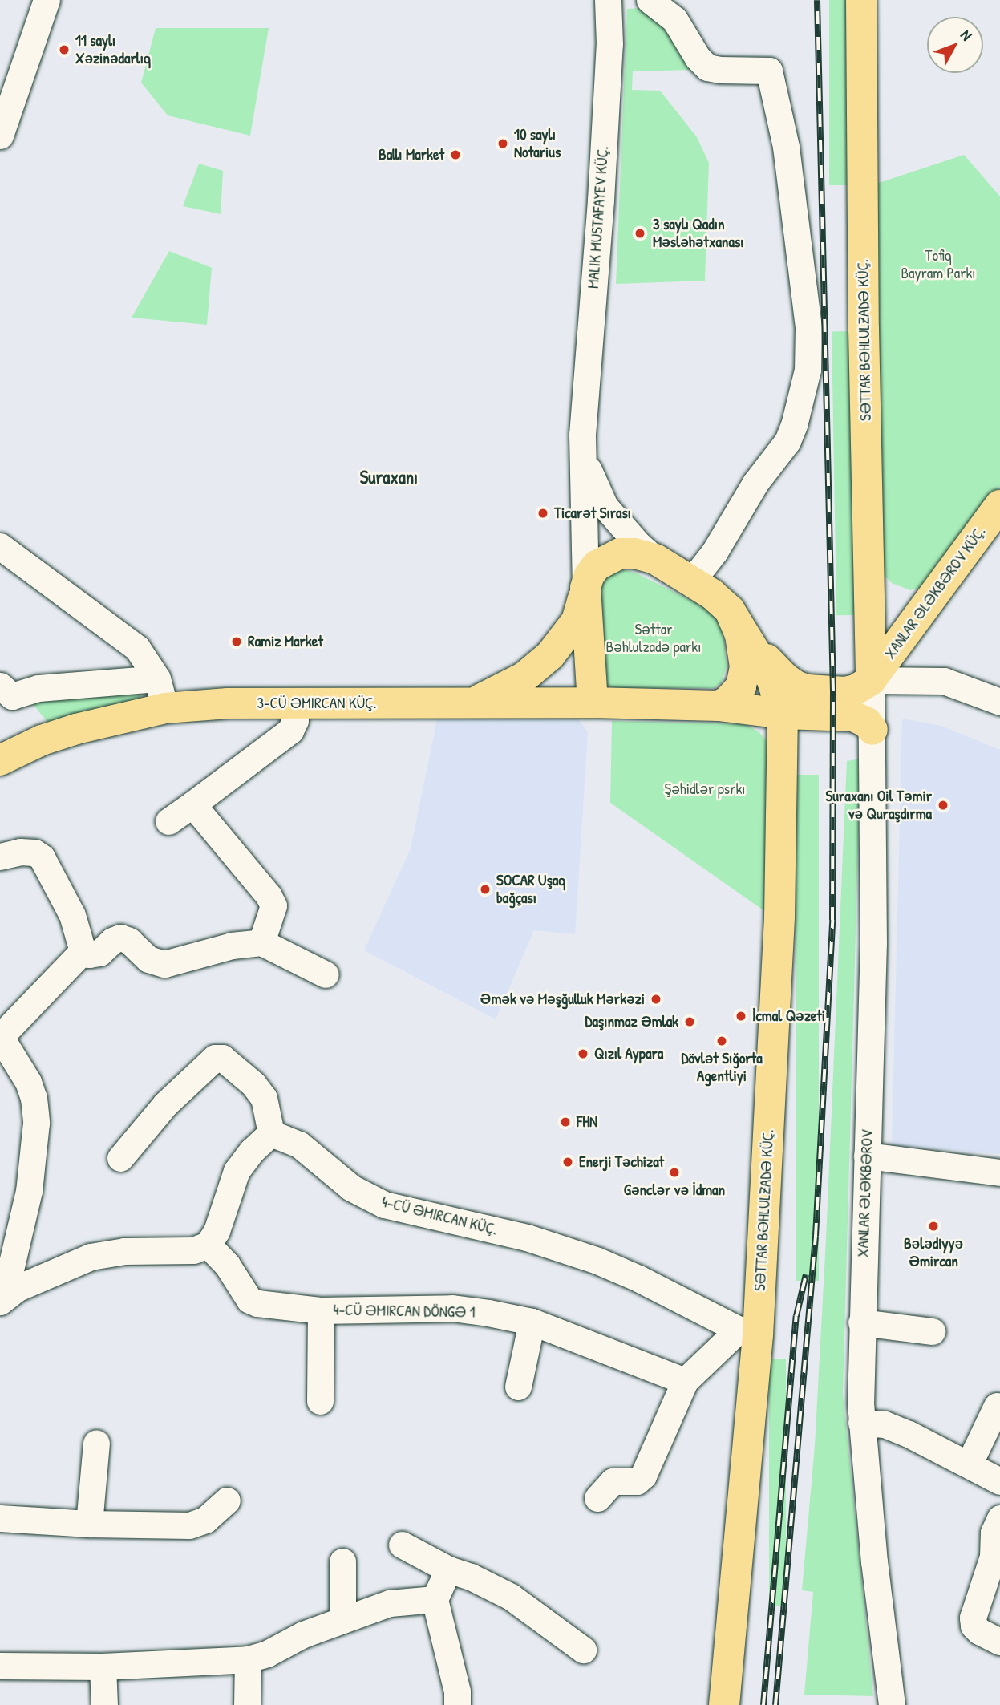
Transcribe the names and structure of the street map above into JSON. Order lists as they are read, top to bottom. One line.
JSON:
{"streets":{"main road":["SƏTTAR BƏHLULZADƏ KÜÇ.","XANLAR ƏLƏKBƏROV KÜÇ.","3-CÜ ƏMIRCAN KÜÇ."],"street":["MALIK MUSTAFAYEV KÜÇ.","XANLAR ƏLƏKBƏROV","4-CÜ ƏMIRCAN KÜÇ.","4-CÜ ƏMIRCAN DÖNGƏ 1"]},"crossings":[["SƏTTAR BƏHLULZADƏ KÜÇ.","XANLAR ƏLƏKBƏROV KÜÇ."],["SƏTTAR BƏHLULZADƏ KÜÇ.","3-CÜ ƏMIRCAN KÜÇ."],["SƏTTAR BƏHLULZADƏ KÜÇ.","XANLAR ƏLƏKBƏROV"],["SƏTTAR BƏHLULZADƏ KÜÇ.","4-CÜ ƏMIRCAN KÜÇ."],["XANLAR ƏLƏKBƏROV KÜÇ.","XANLAR ƏLƏKBƏROV"]],"districts":["Suraxanı"],"parks":["Tofiq Bayram Parkı","Səttar Bəhlulzadə parkı","Şəhidlər psrkı"],"places":["11 saylı Xəzinədarlıq","10 saylı Notarius","Ballı Market","3 saylı Qadın Məsləhətxanası","Ticarət Sırası","Ramiz Market","Suraxanı Oil Təmir və Quraşdırma","SOCAR Uşaq bağçası","Əmək və Məşğulluk Mərkəzi","İcmal Qəzeti","Daşınmaz Əmlak","Dövlət Sığorta Agentliyi","Qızıl Aypara","FHN","Enerji Təchizat","Gənclər və İdman","Bələdiyyə Əmircan"],"north":"top right"}
